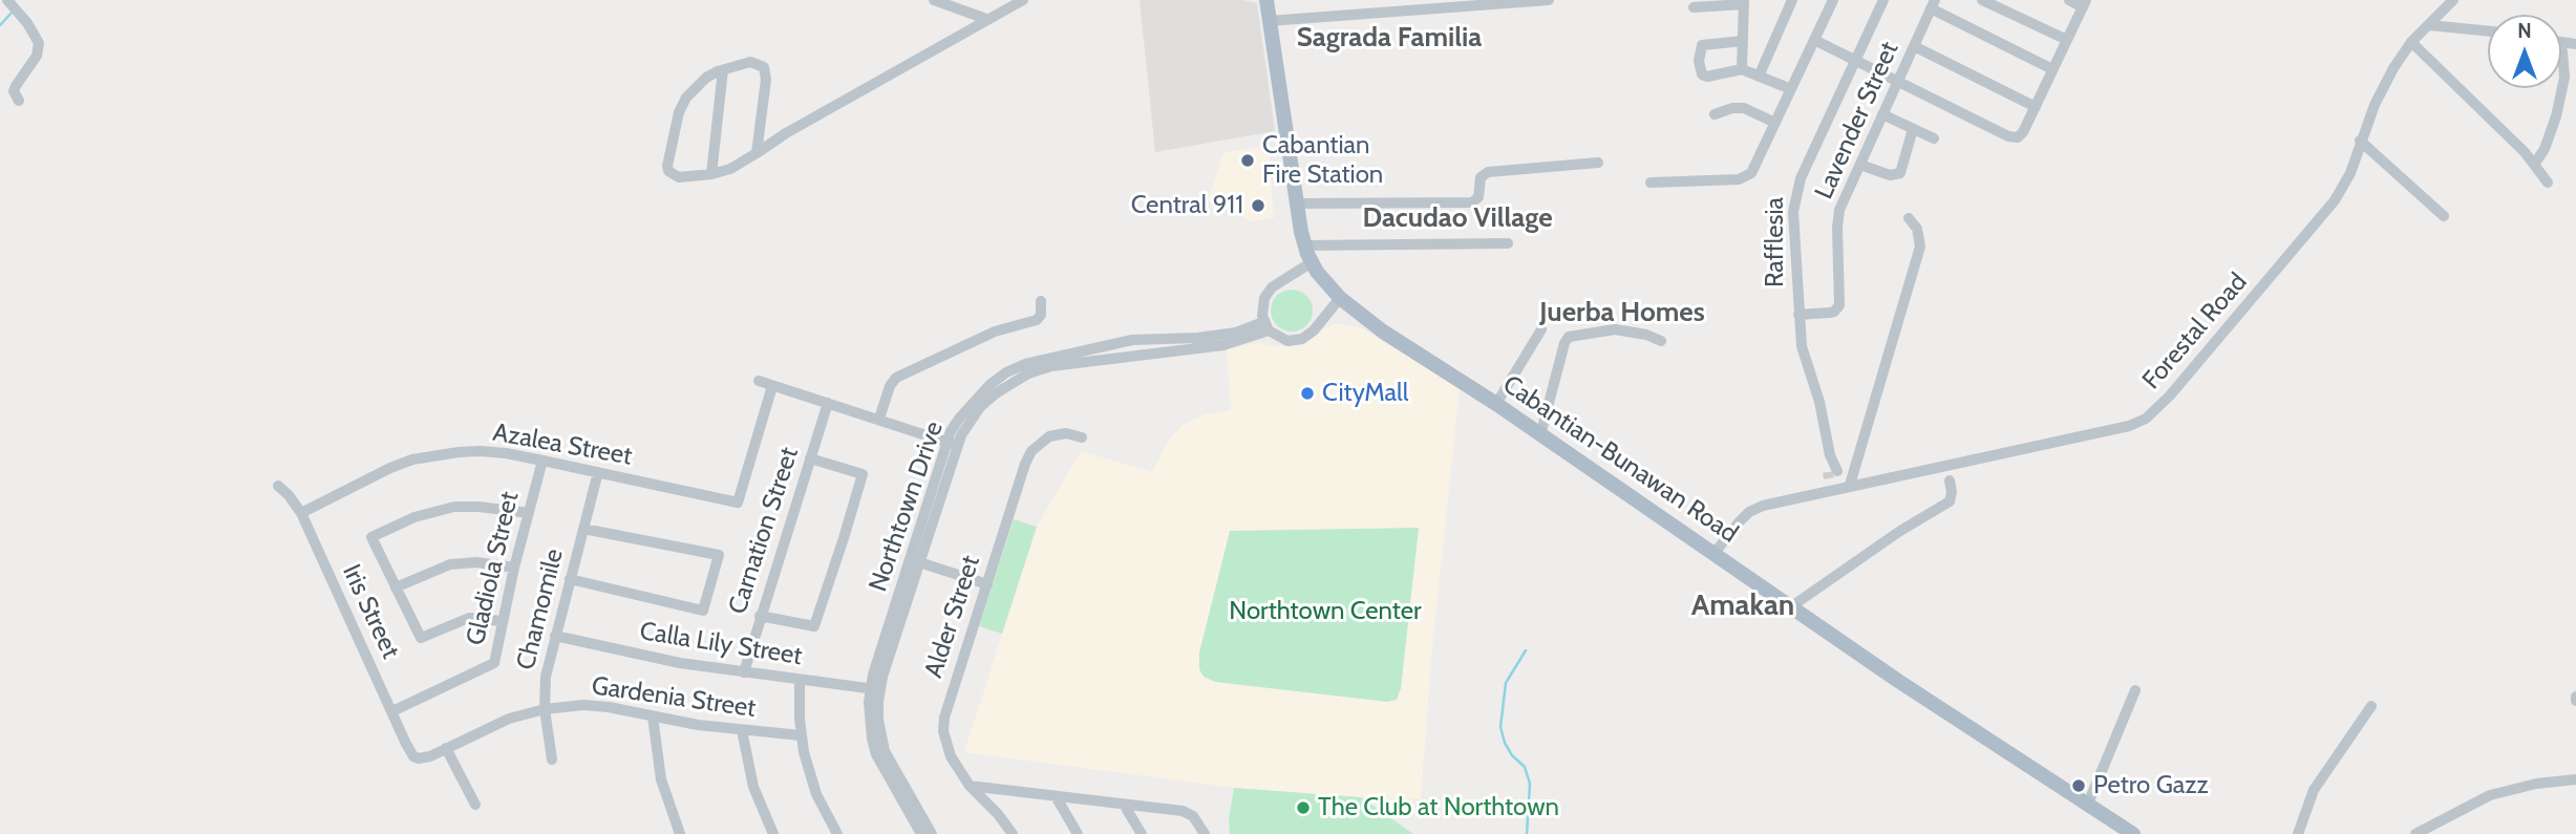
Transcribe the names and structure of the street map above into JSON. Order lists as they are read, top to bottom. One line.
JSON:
{"streets":{"main road":["Cabantian-Bunawan Road"],"street":["Lavender Street","Rafflesia","Forestal Road","Azalea Street","Northtown Drive","Carnation Street","Gladiola Street","Chamomile","Iris Street","Alder Street","Calla Lily Street","Gardenia Street"]},"crossings":[["Lavender Street","Rafflesia"],["Rafflesia","Forestal Road"],["Forestal Road","Cabantian-Bunawan Road"],["Azalea Street","Gladiola Street"],["Azalea Street","Chamomile"],["Azalea Street","Iris Street"],["Northtown Drive","Calla Lily Street"],["Carnation Street","Calla Lily Street"],["Gladiola Street","Iris Street"],["Chamomile","Calla Lily Street"],["Chamomile","Gardenia Street"],["Iris Street","Gardenia Street"]],"districts":["Sagrada Familia","Dacudao Village","Juerba Homes","Amakan"],"parks":["Northtown Center"],"places":["Cabantian Fire Station","Central 911","CityMall","Petro Gazz","The Club at Northtown"],"north":"top"}
